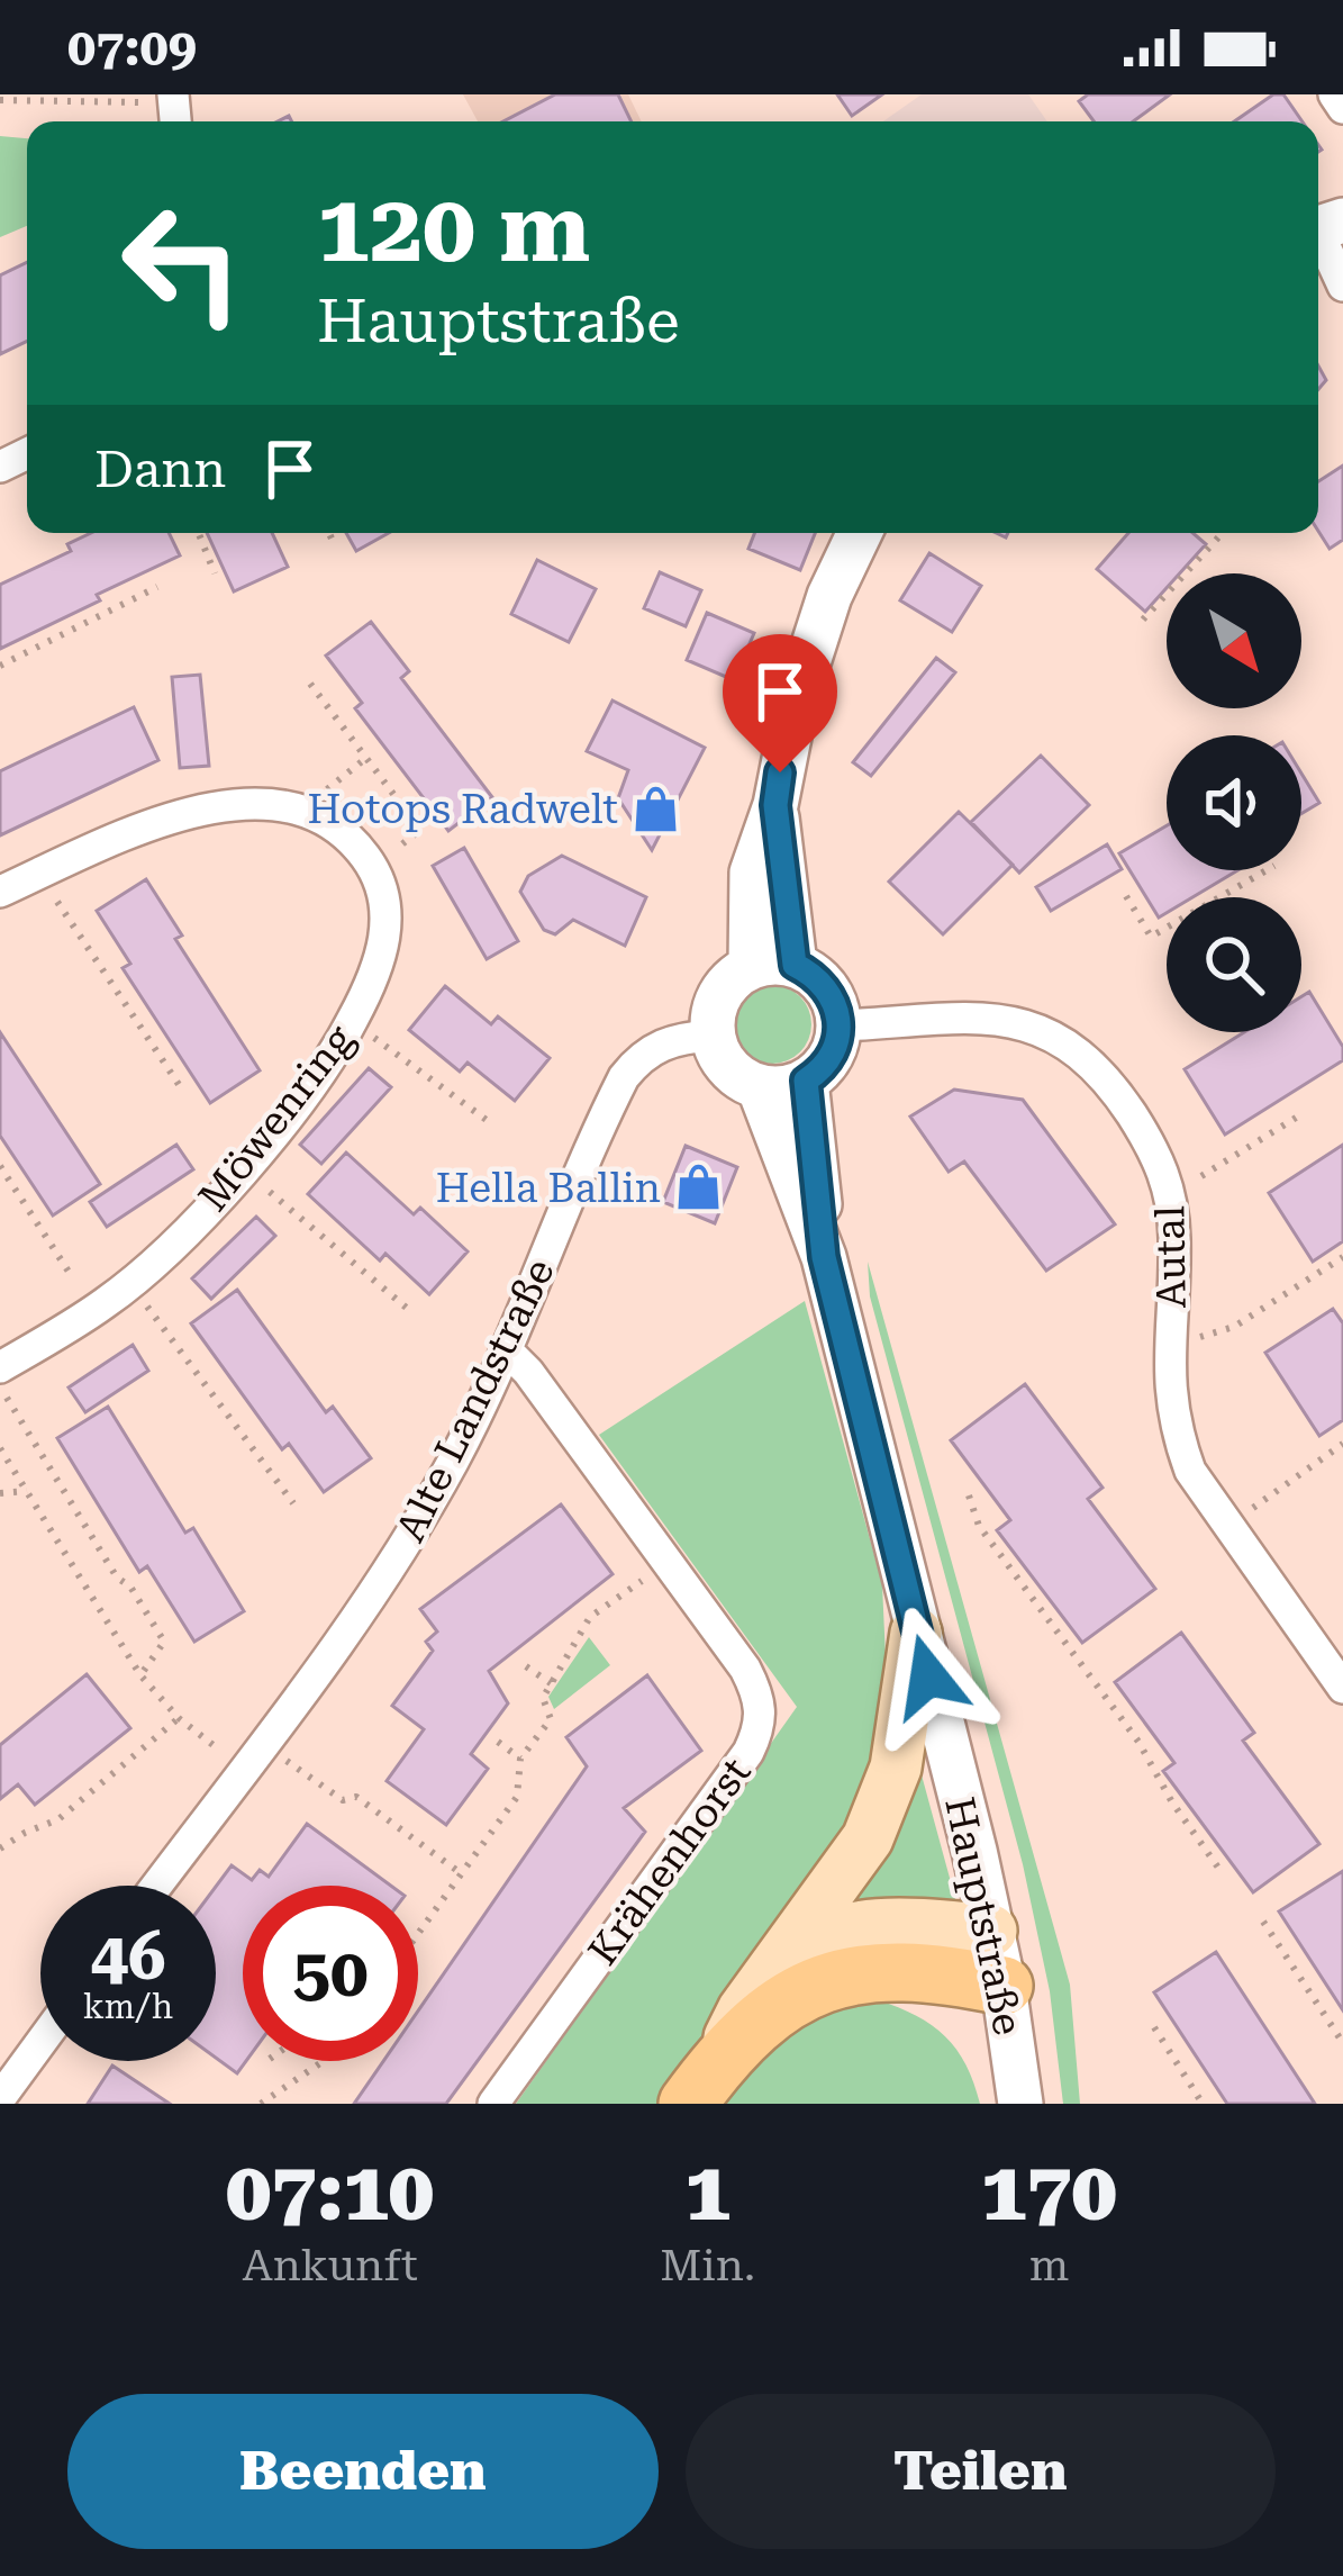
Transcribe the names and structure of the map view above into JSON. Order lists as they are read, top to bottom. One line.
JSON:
{"streets":{"main road":["Hauptstraße"],"street":["Möwenring","Autal","Alte Landstraße","Krähenhorst"]},"crossings":[["Autal","Alte Landstraße"],["Autal","Hauptstraße"],["Alte Landstraße","Krähenhorst"],["Alte Landstraße","Hauptstraße"]],"places":{"shop":["Hotops Radwelt","Hella Ballin"]},"north":"bottom right","page":{"status":"07:09","turn":["120 m","Hauptstraße"],"then":"Dann","speed":"46 km/h","limit":"50","eta":["07:10","Ankunft","1","Min.","170","m"],"buttons":["Beenden","Teilen"]}}
